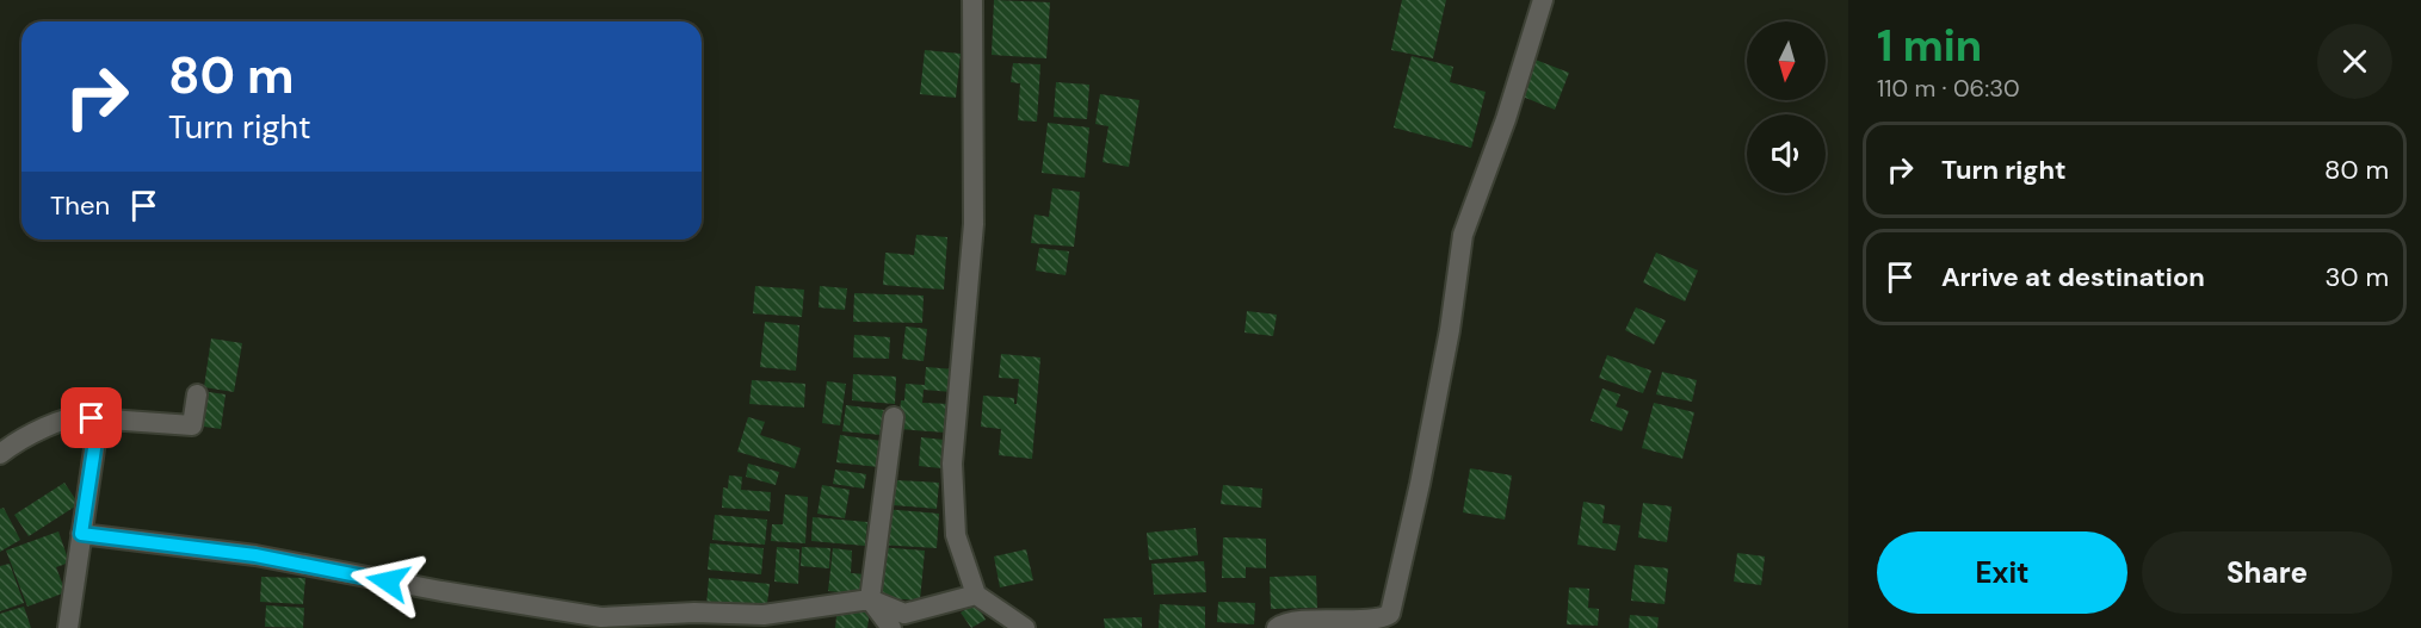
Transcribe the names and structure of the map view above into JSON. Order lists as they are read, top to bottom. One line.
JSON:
{"north":"bottom","page":{"heading":["1 min","110 m · 06:30"],"turn":["80 m","Turn right"],"list":[{"name":"Turn right","value":"80 m"},{"name":"Arrive at destination","value":"30 m"}],"then":"Then","buttons":["Exit","Share"]}}
